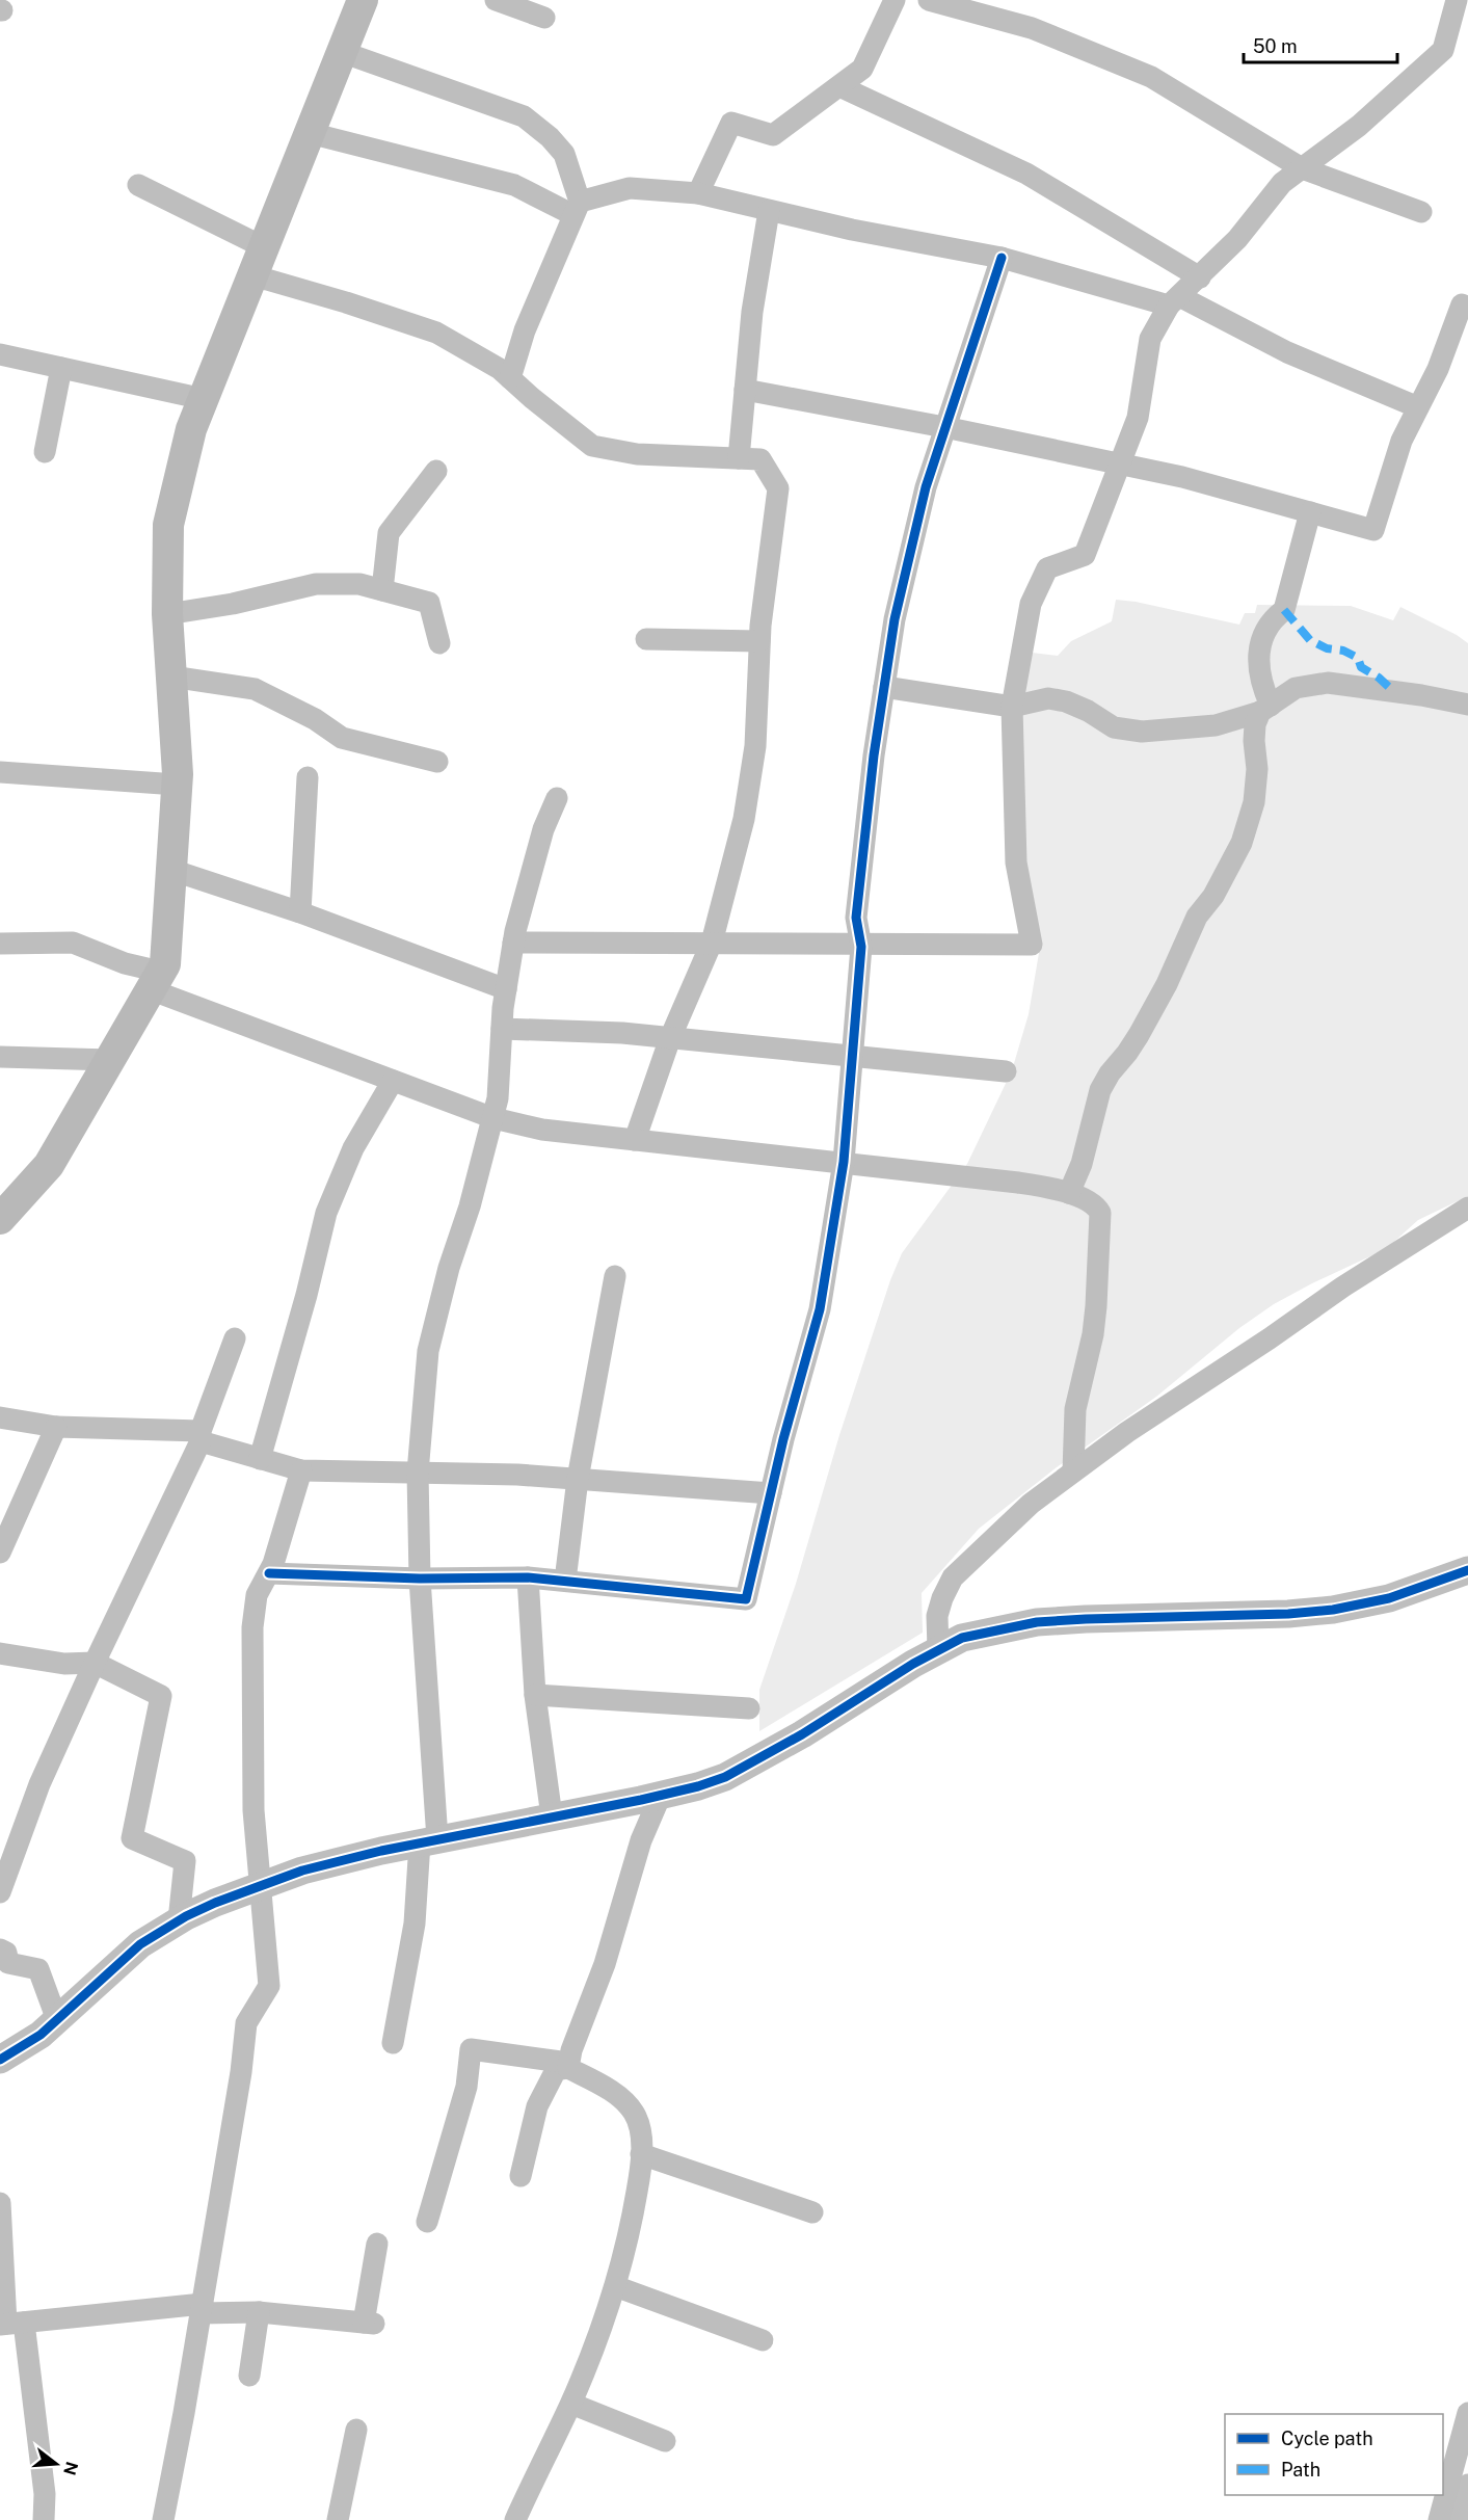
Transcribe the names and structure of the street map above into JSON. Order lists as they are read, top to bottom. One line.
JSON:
{"legend":["Cycle path","Path"],"scale_bar":"50 m","north":"right"}
